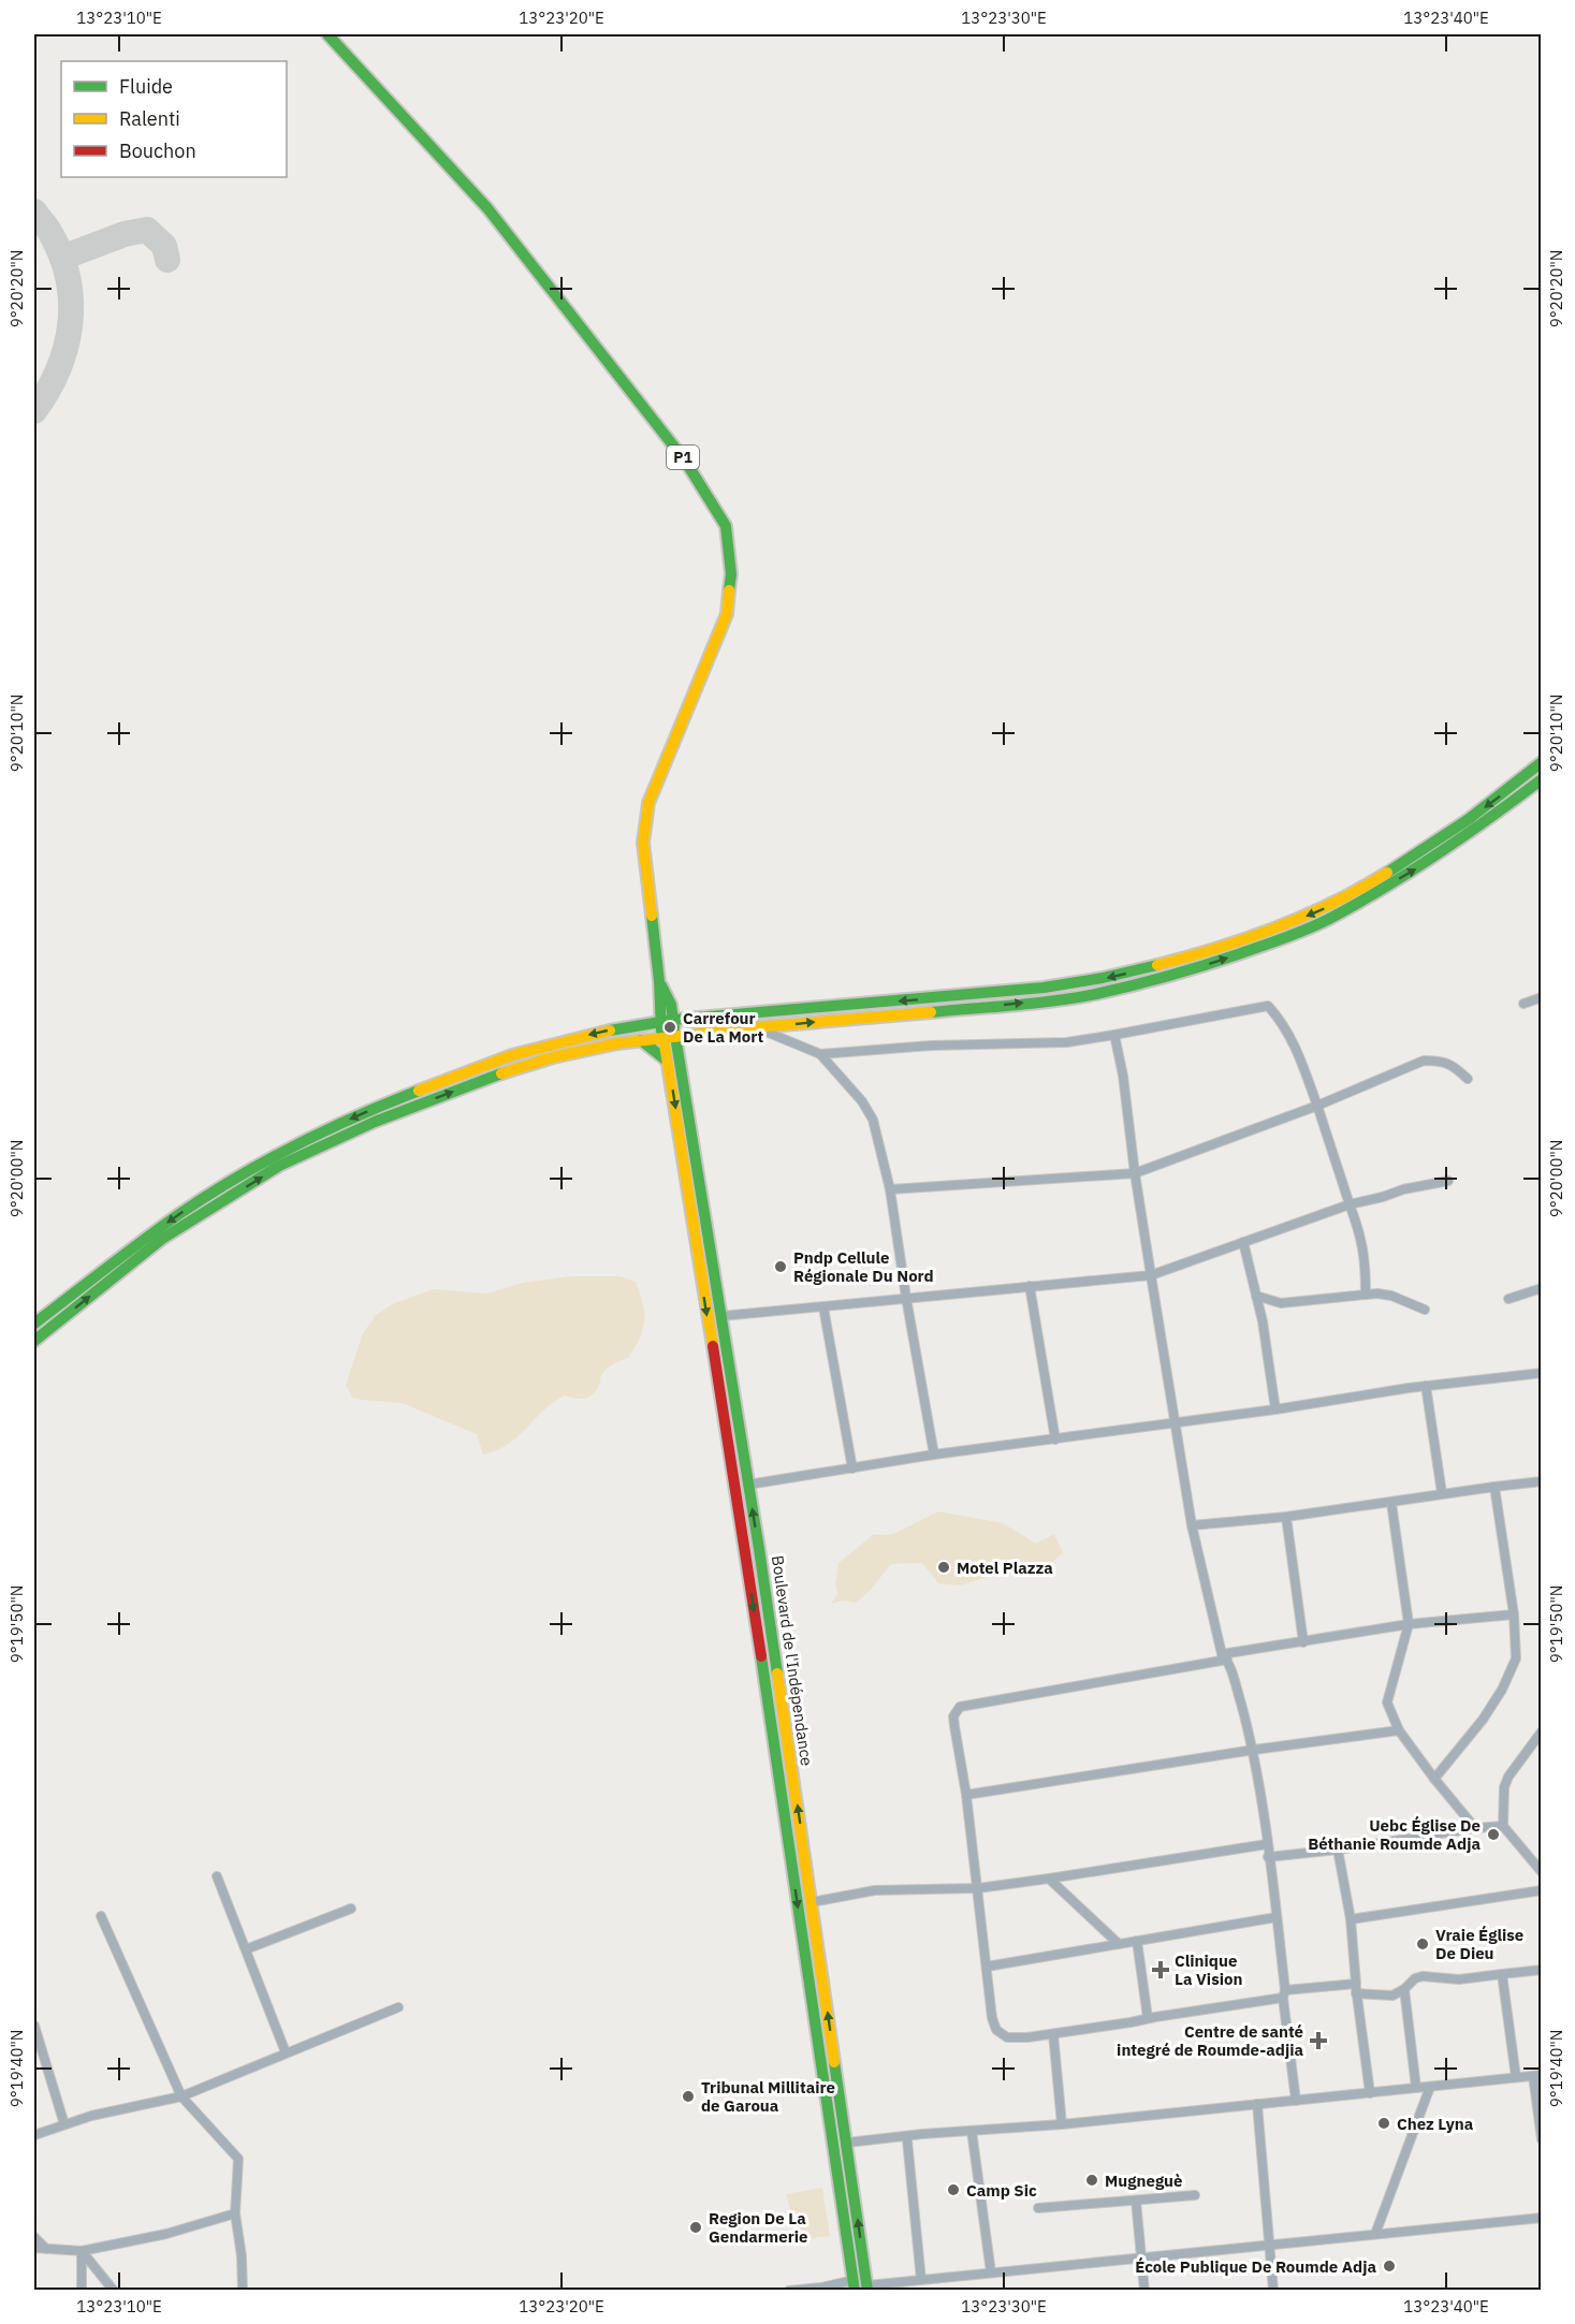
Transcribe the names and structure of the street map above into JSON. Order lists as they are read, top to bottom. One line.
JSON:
{"streets":{"main road":["P1","Boulevard de l'Indépendance"]},"crossings":[["P1","Boulevard de l'Indépendance"]],"places":{"other":["Carrefour De La Mort","Pndp Cellule Régionale Du Nord","Motel Plazza","Uebc Église De Béthanie Roumde Adja","Vraie Église De Dieu","Tribunal Millitaire de Garoua","Chez Lyna","Mugneguè","Camp Sic","Region De La Gendarmerie","École Publique De Roumde Adja"],"health":["Clinique La Vision","Centre de santé integré de Roumde-adjia"]},"legend":["Fluide","Ralenti","Bouchon"],"coordinates":["13°23'10\"E","13°23'20\"E","13°23'30\"E","13°23'40\"E","9°20'20\"N","9°20'10\"N","9°20'00\"N","9°19'50\"N","9°19'40\"N"]}
